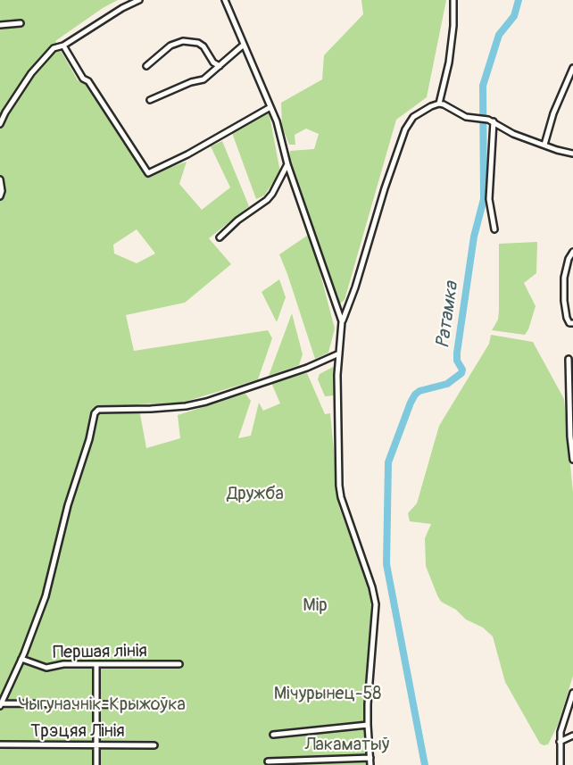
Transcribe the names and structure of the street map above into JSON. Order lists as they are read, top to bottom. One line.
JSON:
{"streets":{"street":["Першая лінія","Трэцяя Лінія"]},"water":["Ратамка"],"parks":["Дружба","Мір","Мічурынец-58","Чыгуначнік-Крыжоўка","Лакаматыў"]}
